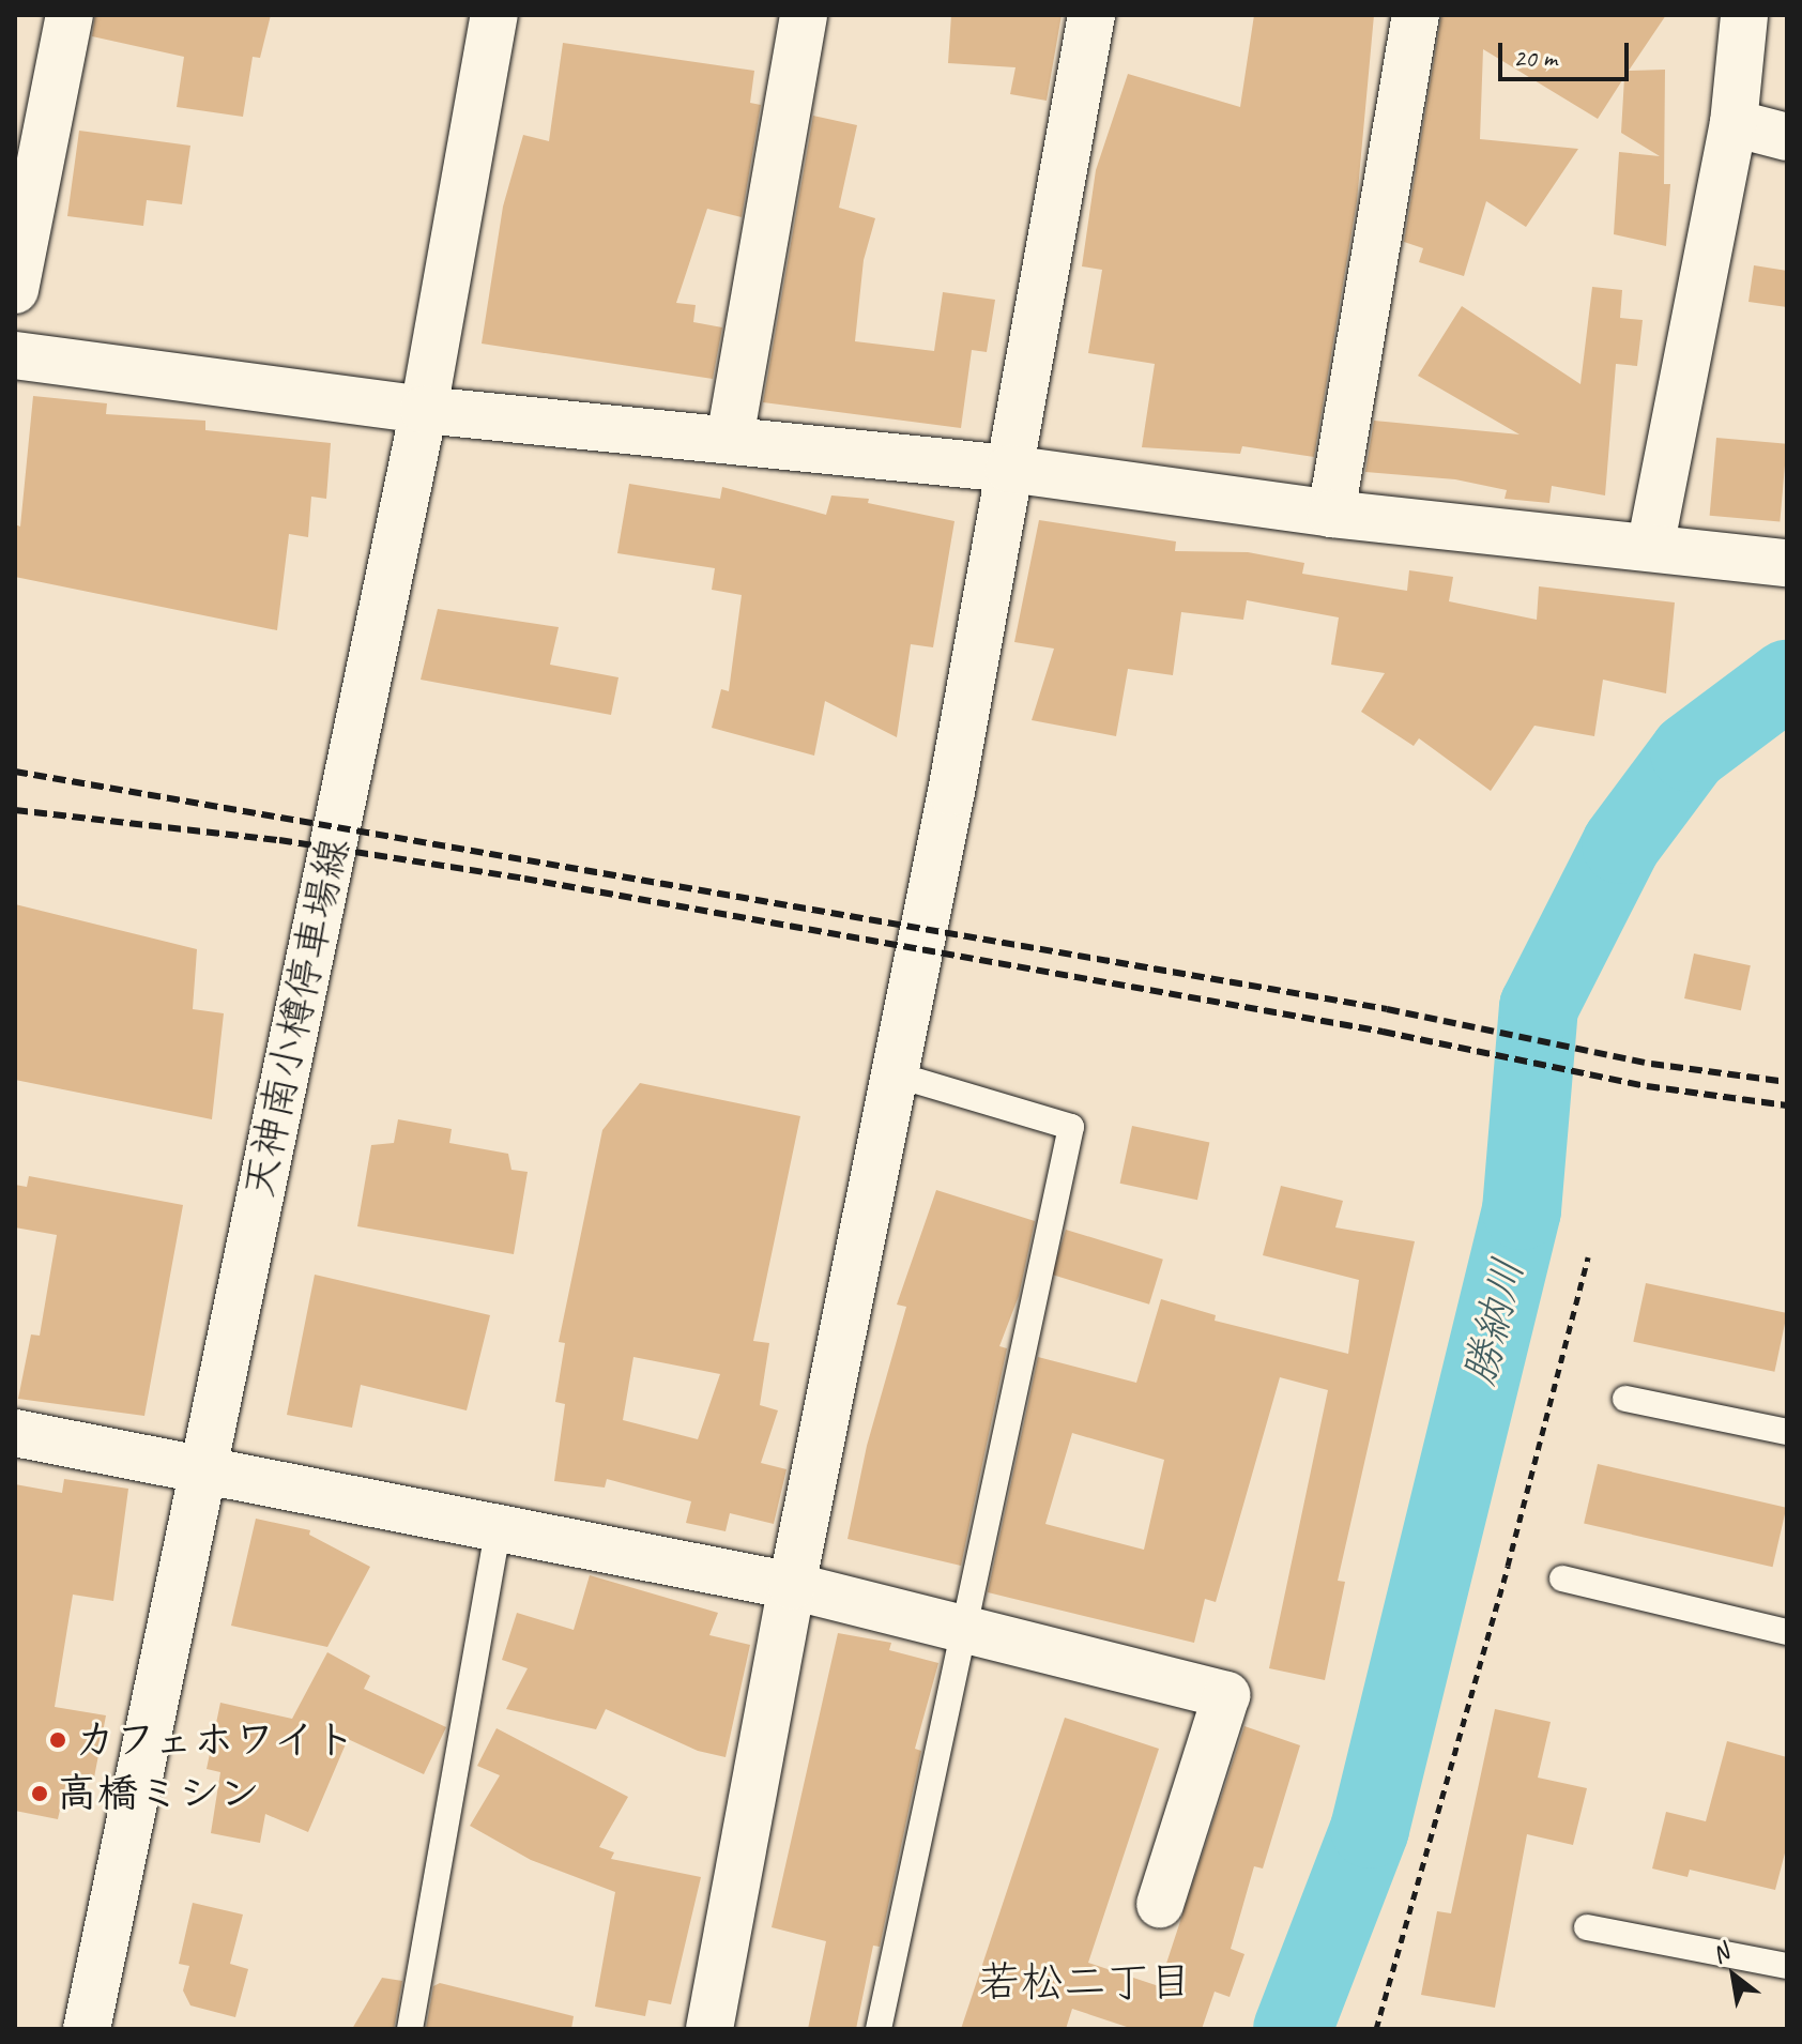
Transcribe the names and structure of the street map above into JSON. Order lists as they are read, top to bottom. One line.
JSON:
{"streets":{"street":["天神南小樽停車場線"]},"districts":["若松二丁目"],"water":["勝納川"],"places":["カフェホワイト","高橋ミシン"],"scale_bar":"20 m","north":"top left"}
